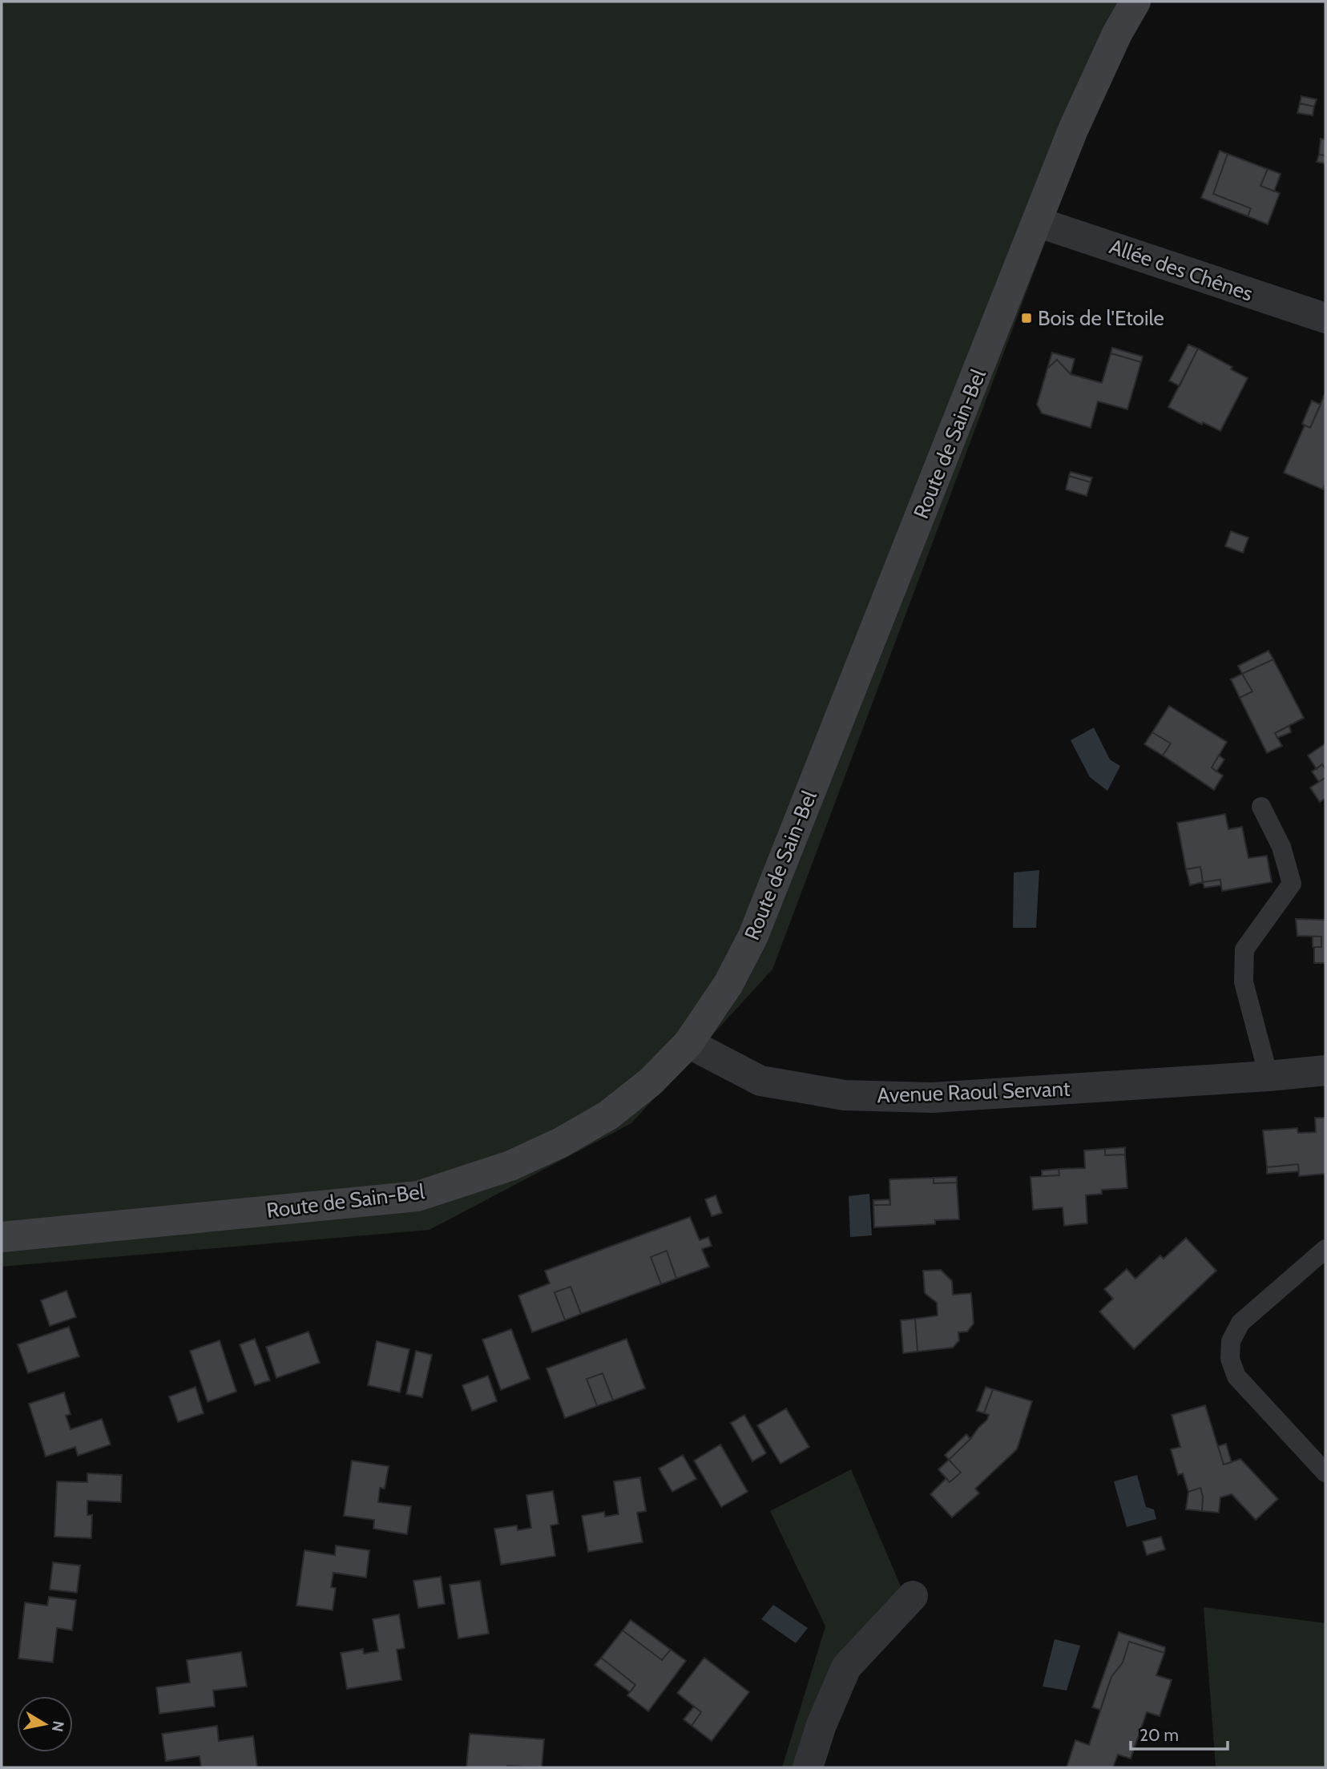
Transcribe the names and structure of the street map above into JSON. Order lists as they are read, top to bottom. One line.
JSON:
{"streets":{"main road":["Route de Sain-Bel"],"street":["Allée des Chênes","Avenue Raoul Servant"]},"crossings":[["Allée des Chênes","Route de Sain-Bel"],["Route de Sain-Bel","Avenue Raoul Servant"]],"places":{"transit":["Bois de l'Etoile"]},"scale_bar":"20 m","north":"right"}
